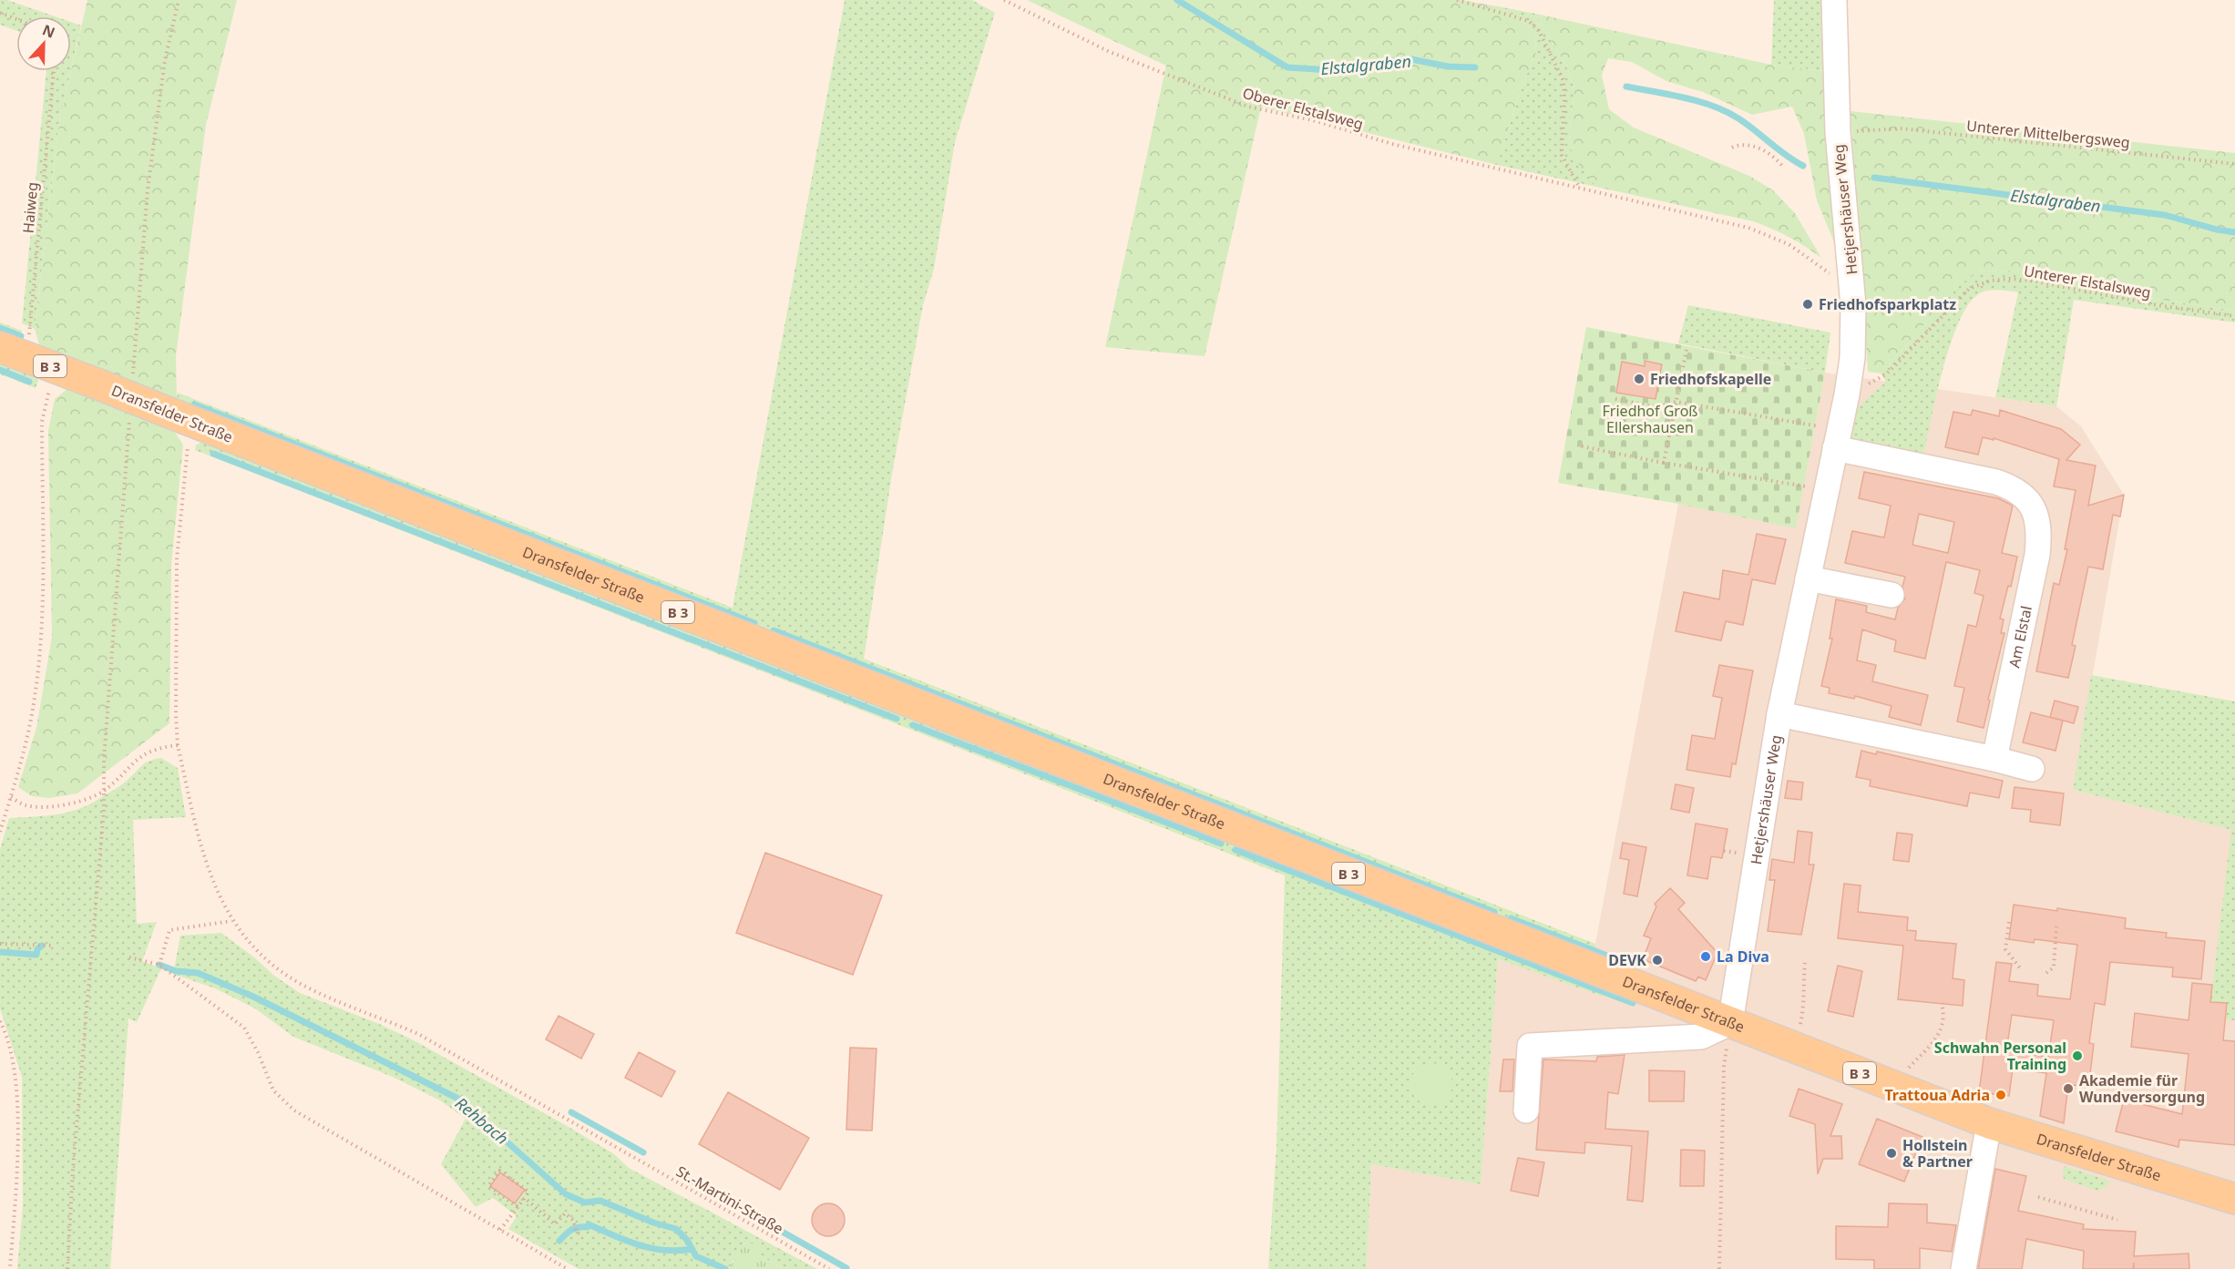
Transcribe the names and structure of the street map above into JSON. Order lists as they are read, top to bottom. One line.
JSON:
{"streets":{"main road":["B 3","Dransfelder Straße"],"street":["Hetjershäuser Weg","Am Elstal"],"path":["Oberer Elstalsweg","Unterer Mittelbergsweg","Haiweg","Unterer Elstalsweg","St.-Martini-Straße"]},"crossings":[["Haiweg","B 3"],["Hetjershäuser Weg","Unterer Elstalsweg"],["Hetjershäuser Weg","Dransfelder Straße"],["Hetjershäuser Weg","Am Elstal"],["B 3","Dransfelder Straße"],["Dransfelder Straße","St.-Martini-Straße"]],"water":["Elstalgraben","Rehbach"],"parks":["Friedhof Groß Ellershausen"],"places":["Friedhofsparkplatz","Friedhofskapelle","La Diva","DEVK","Schwahn Personal Training","Akademie für Wundversorgung","Trattoua Adria","Hollstein & Partner"],"north":"top"}
